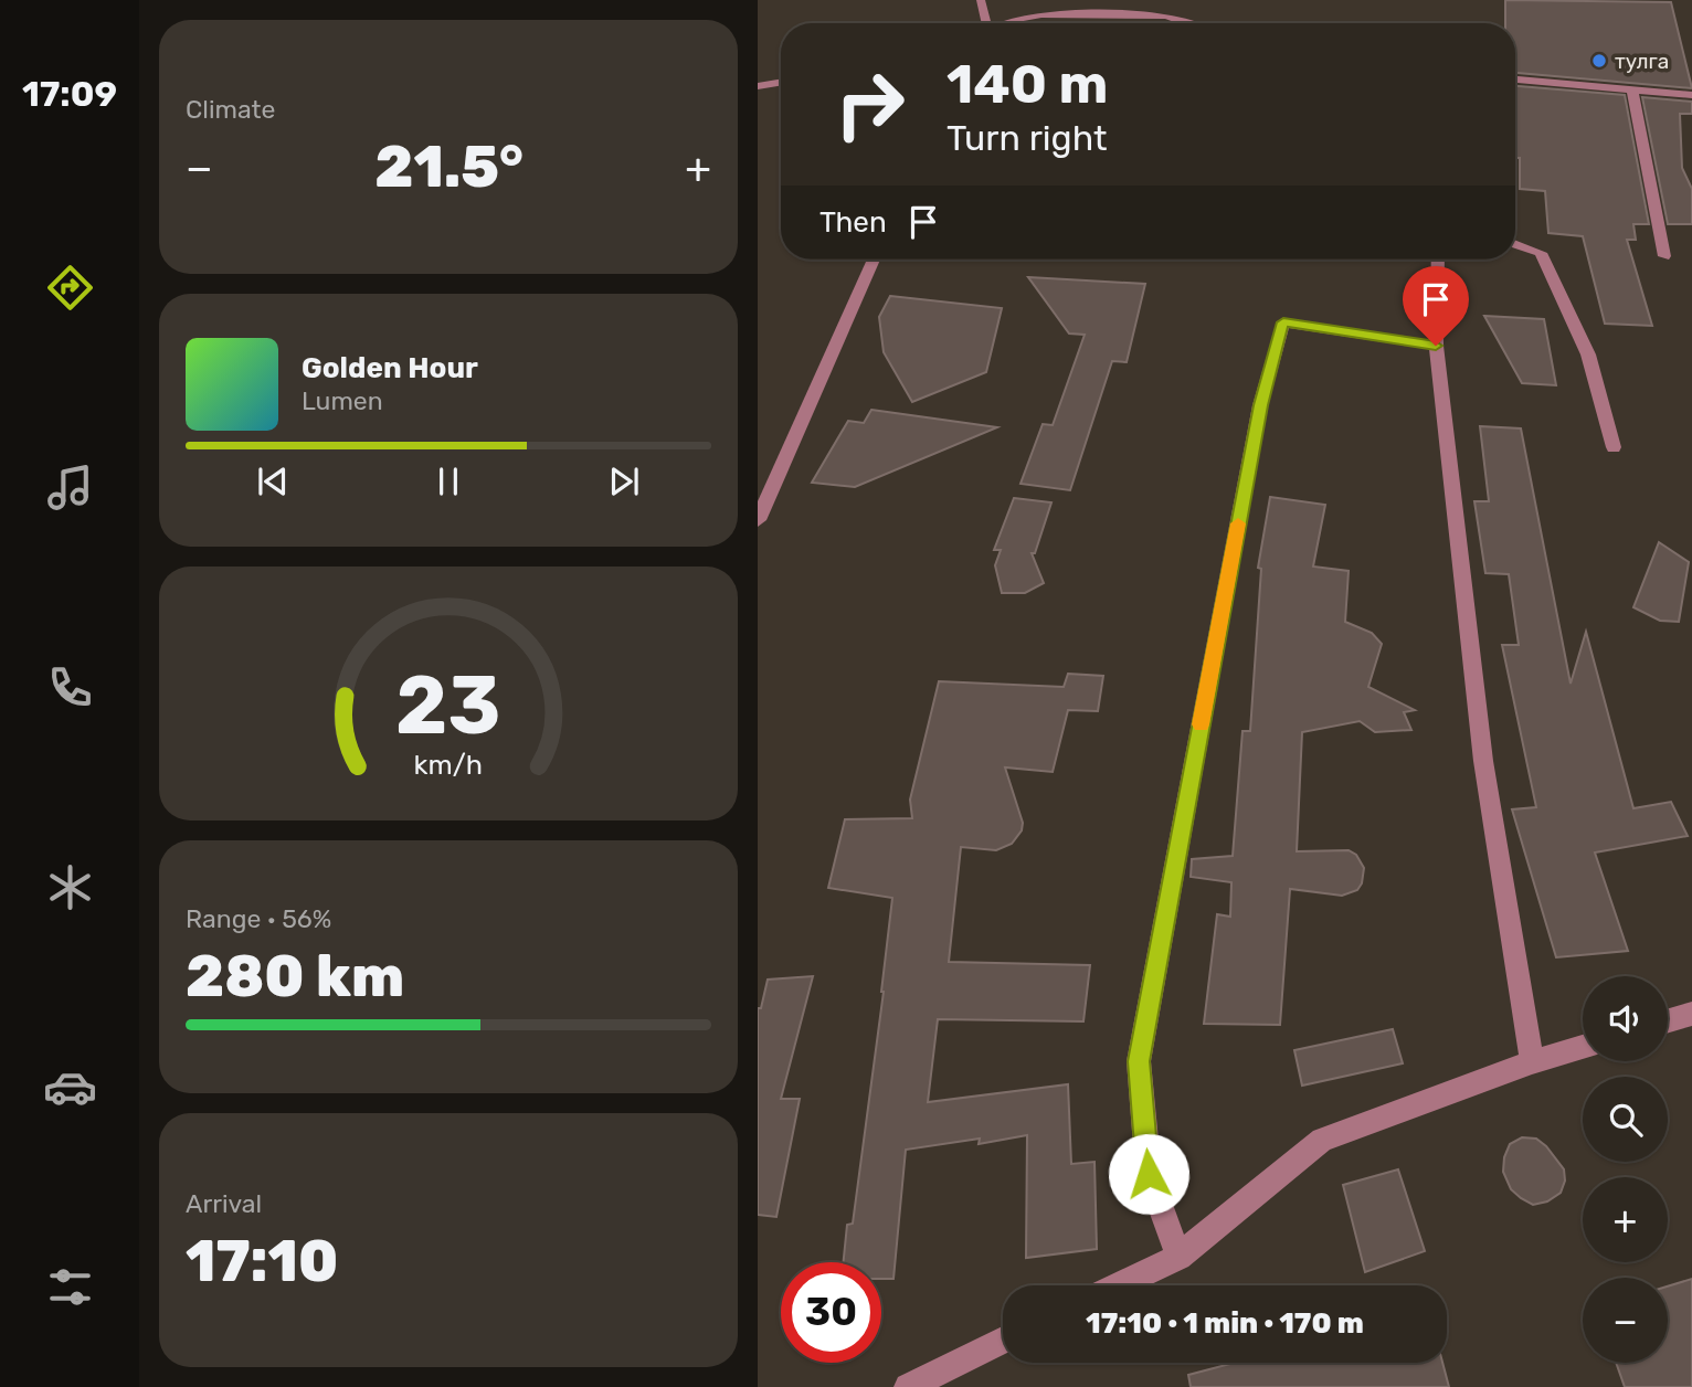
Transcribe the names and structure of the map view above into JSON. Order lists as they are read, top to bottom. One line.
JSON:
{"places":["тулга"],"page":{"tabs":"17:09","tile":["Climate",["Range · 56%","280 km"],["Arrival","17:10"]],"turn":["140 m","Turn right"],"heat":["−","21.5°","+"],"then":"Then","song":["Golden Hour","Lumen"],"map_buttons":["+","−"],"limit":"30","trip":"17:10 · 1 min · 170 m","gauge":["23","km/h"]}}
